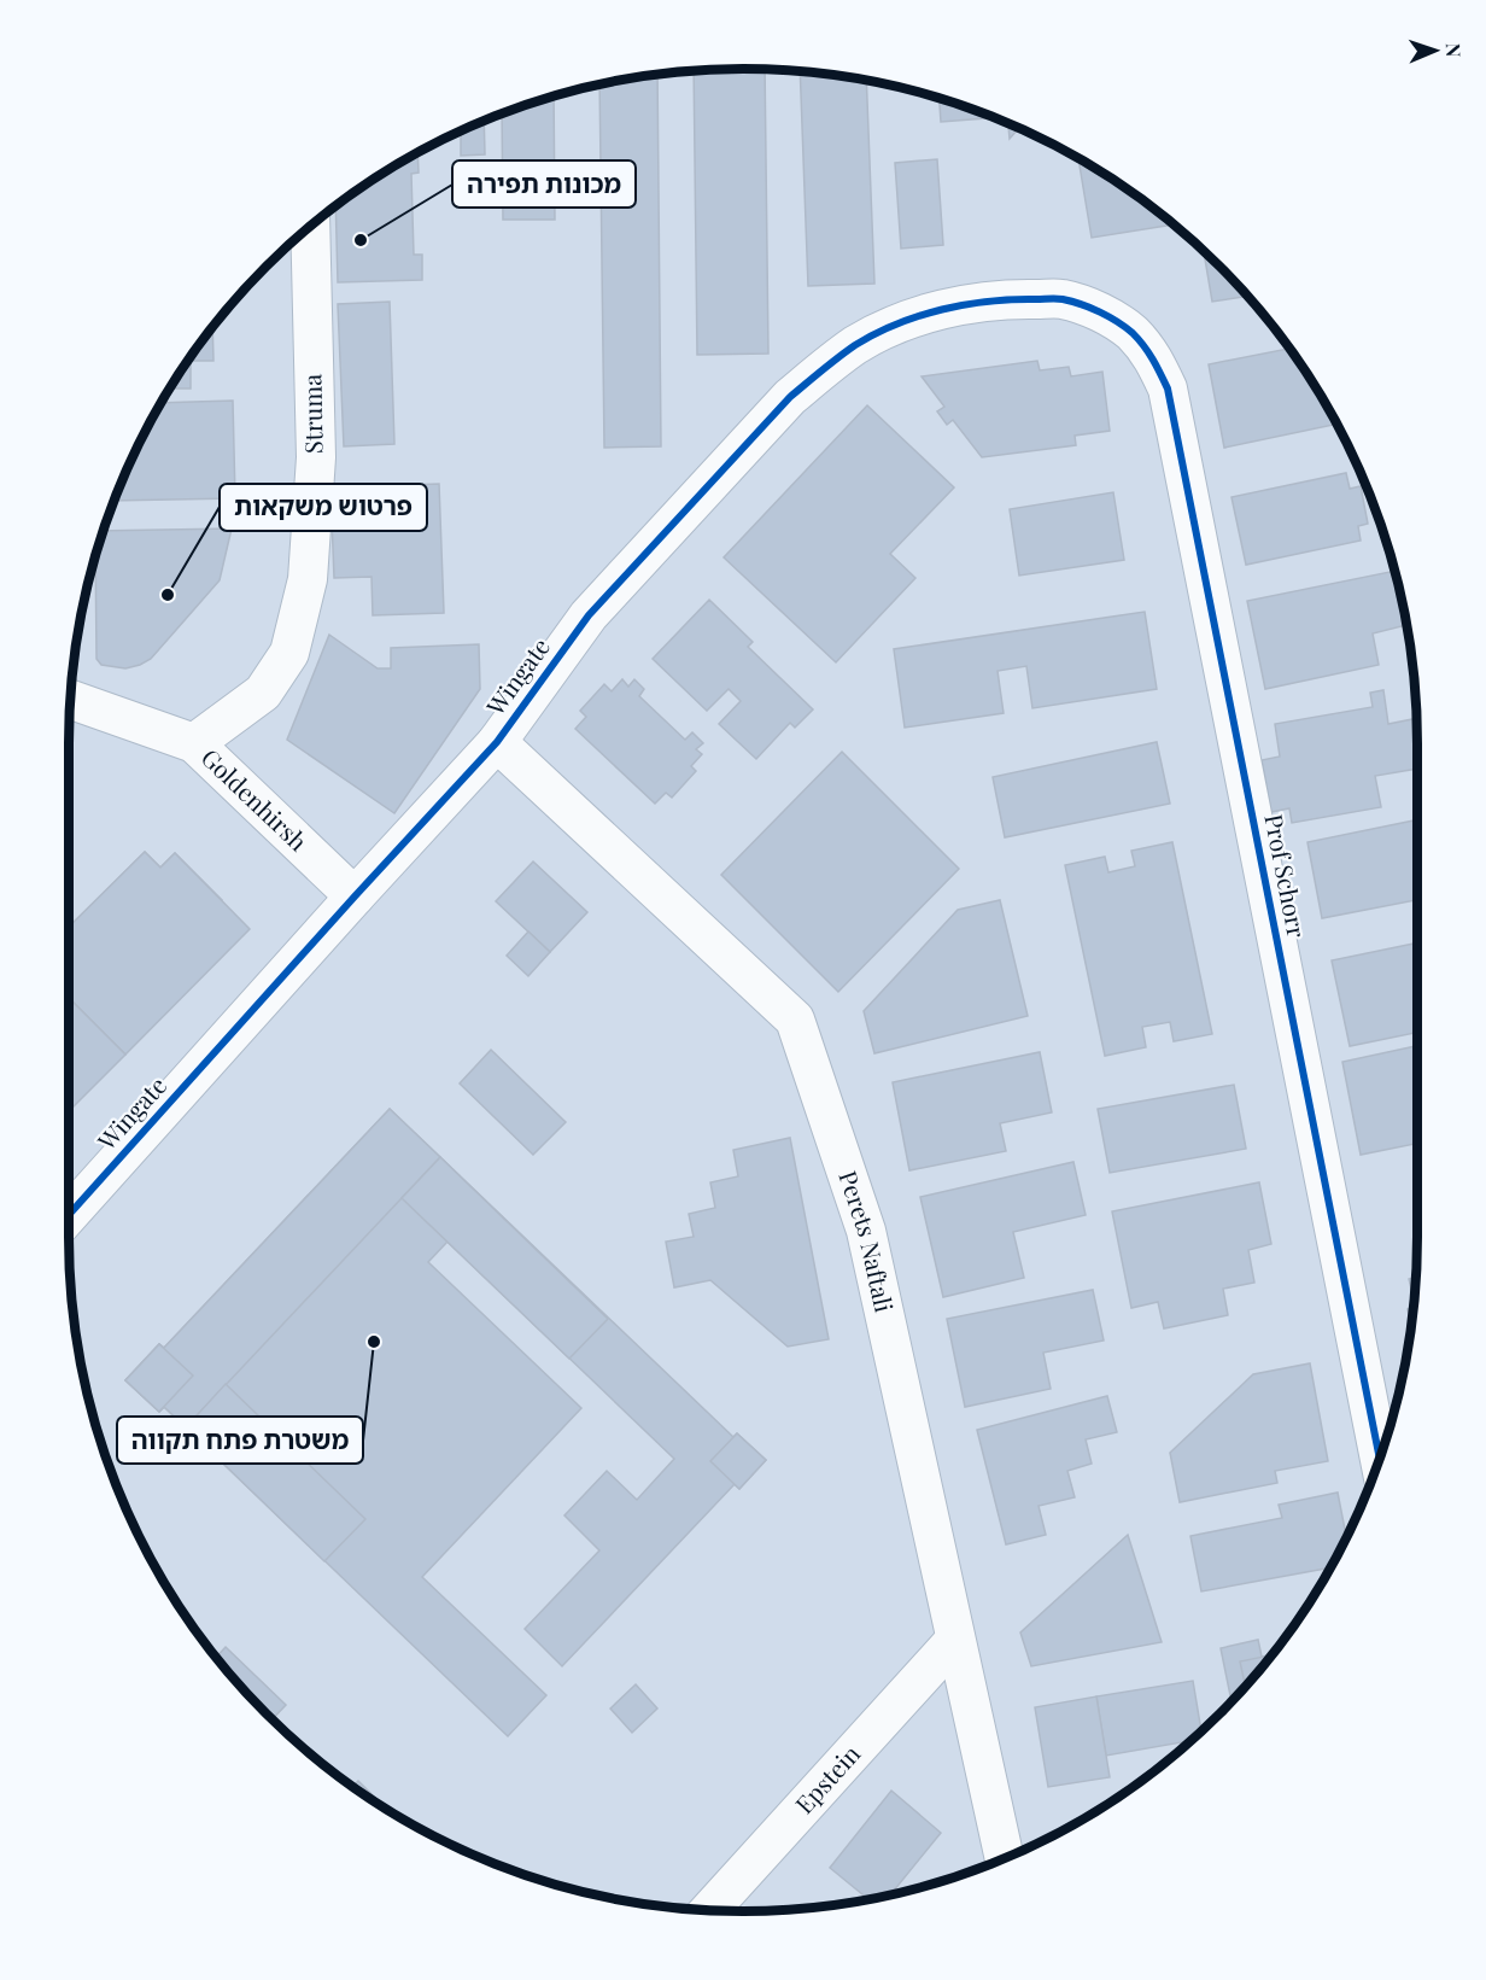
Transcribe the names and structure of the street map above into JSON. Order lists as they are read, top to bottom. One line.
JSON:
{"streets":{"street":["Struma","Wingate","Goldenhirsh","Prof Schorr","Perets Naftali","Epstein"]},"crossings":[["Struma","Goldenhirsh"],["Wingate","Goldenhirsh"],["Wingate","Prof Schorr"],["Wingate","Perets Naftali"],["Perets Naftali","Epstein"]],"places":["מכונות תפירה","פרטוש משקאות","משטרת פתח תקווה"],"north":"right"}
